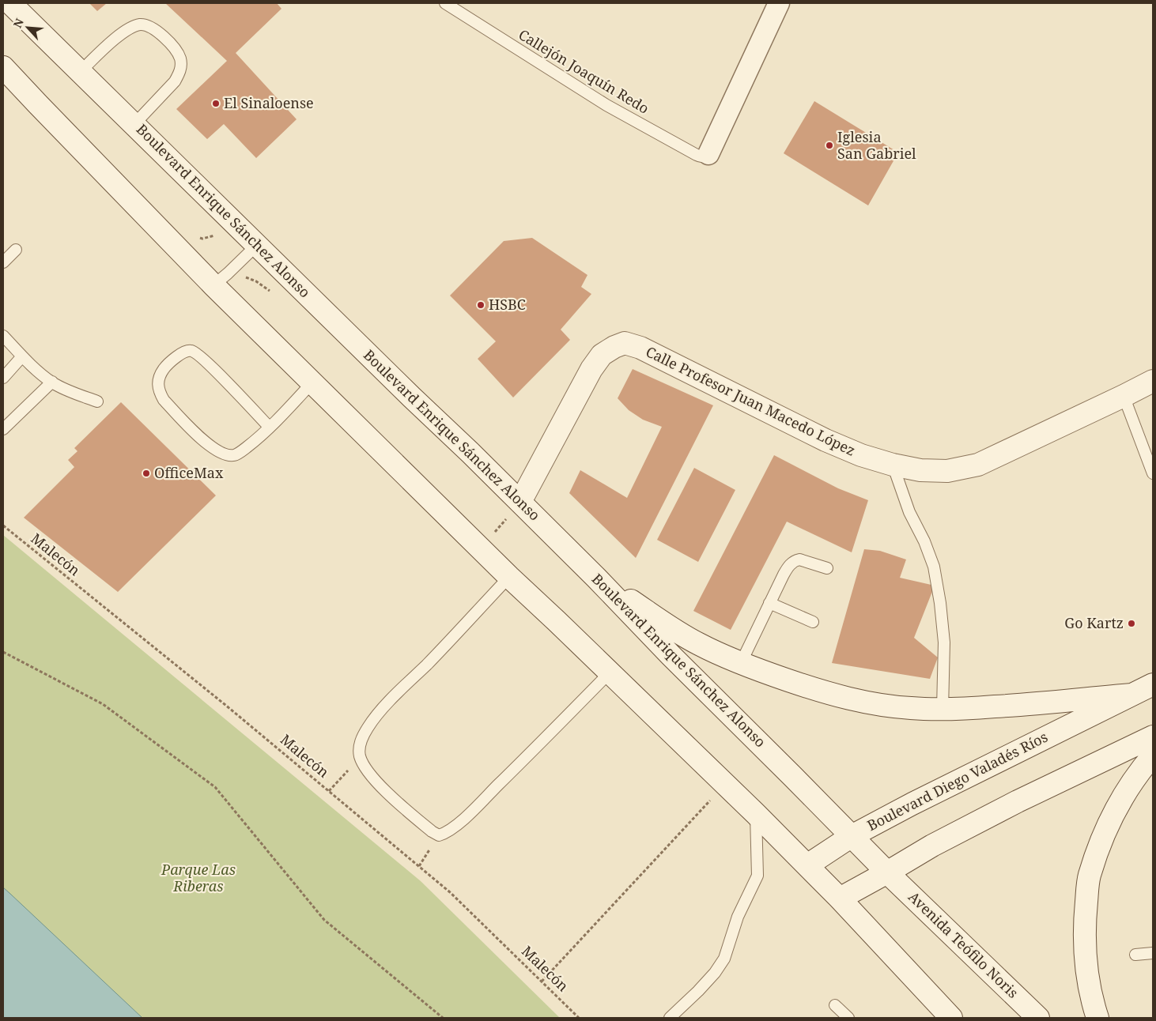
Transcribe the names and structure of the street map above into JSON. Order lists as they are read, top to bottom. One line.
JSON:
{"streets":{"main road":["Boulevard Enrique Sánchez Alonso","Calle Profesor Juan Macedo López","Boulevard Diego Valadés Ríos","Avenida Teófilo Noris"],"lane":["Callejón Joaquín Redo"],"path":["Malecón"]},"crossings":[["Boulevard Enrique Sánchez Alonso","Calle Profesor Juan Macedo López"],["Boulevard Enrique Sánchez Alonso","Boulevard Diego Valadés Ríos"],["Boulevard Enrique Sánchez Alonso","Avenida Teófilo Noris"]],"parks":["Parque Las Riberas"],"places":["El Sinaloense","Iglesia San Gabriel","HSBC","OfficeMax","Go Kartz"],"north":"top left"}
